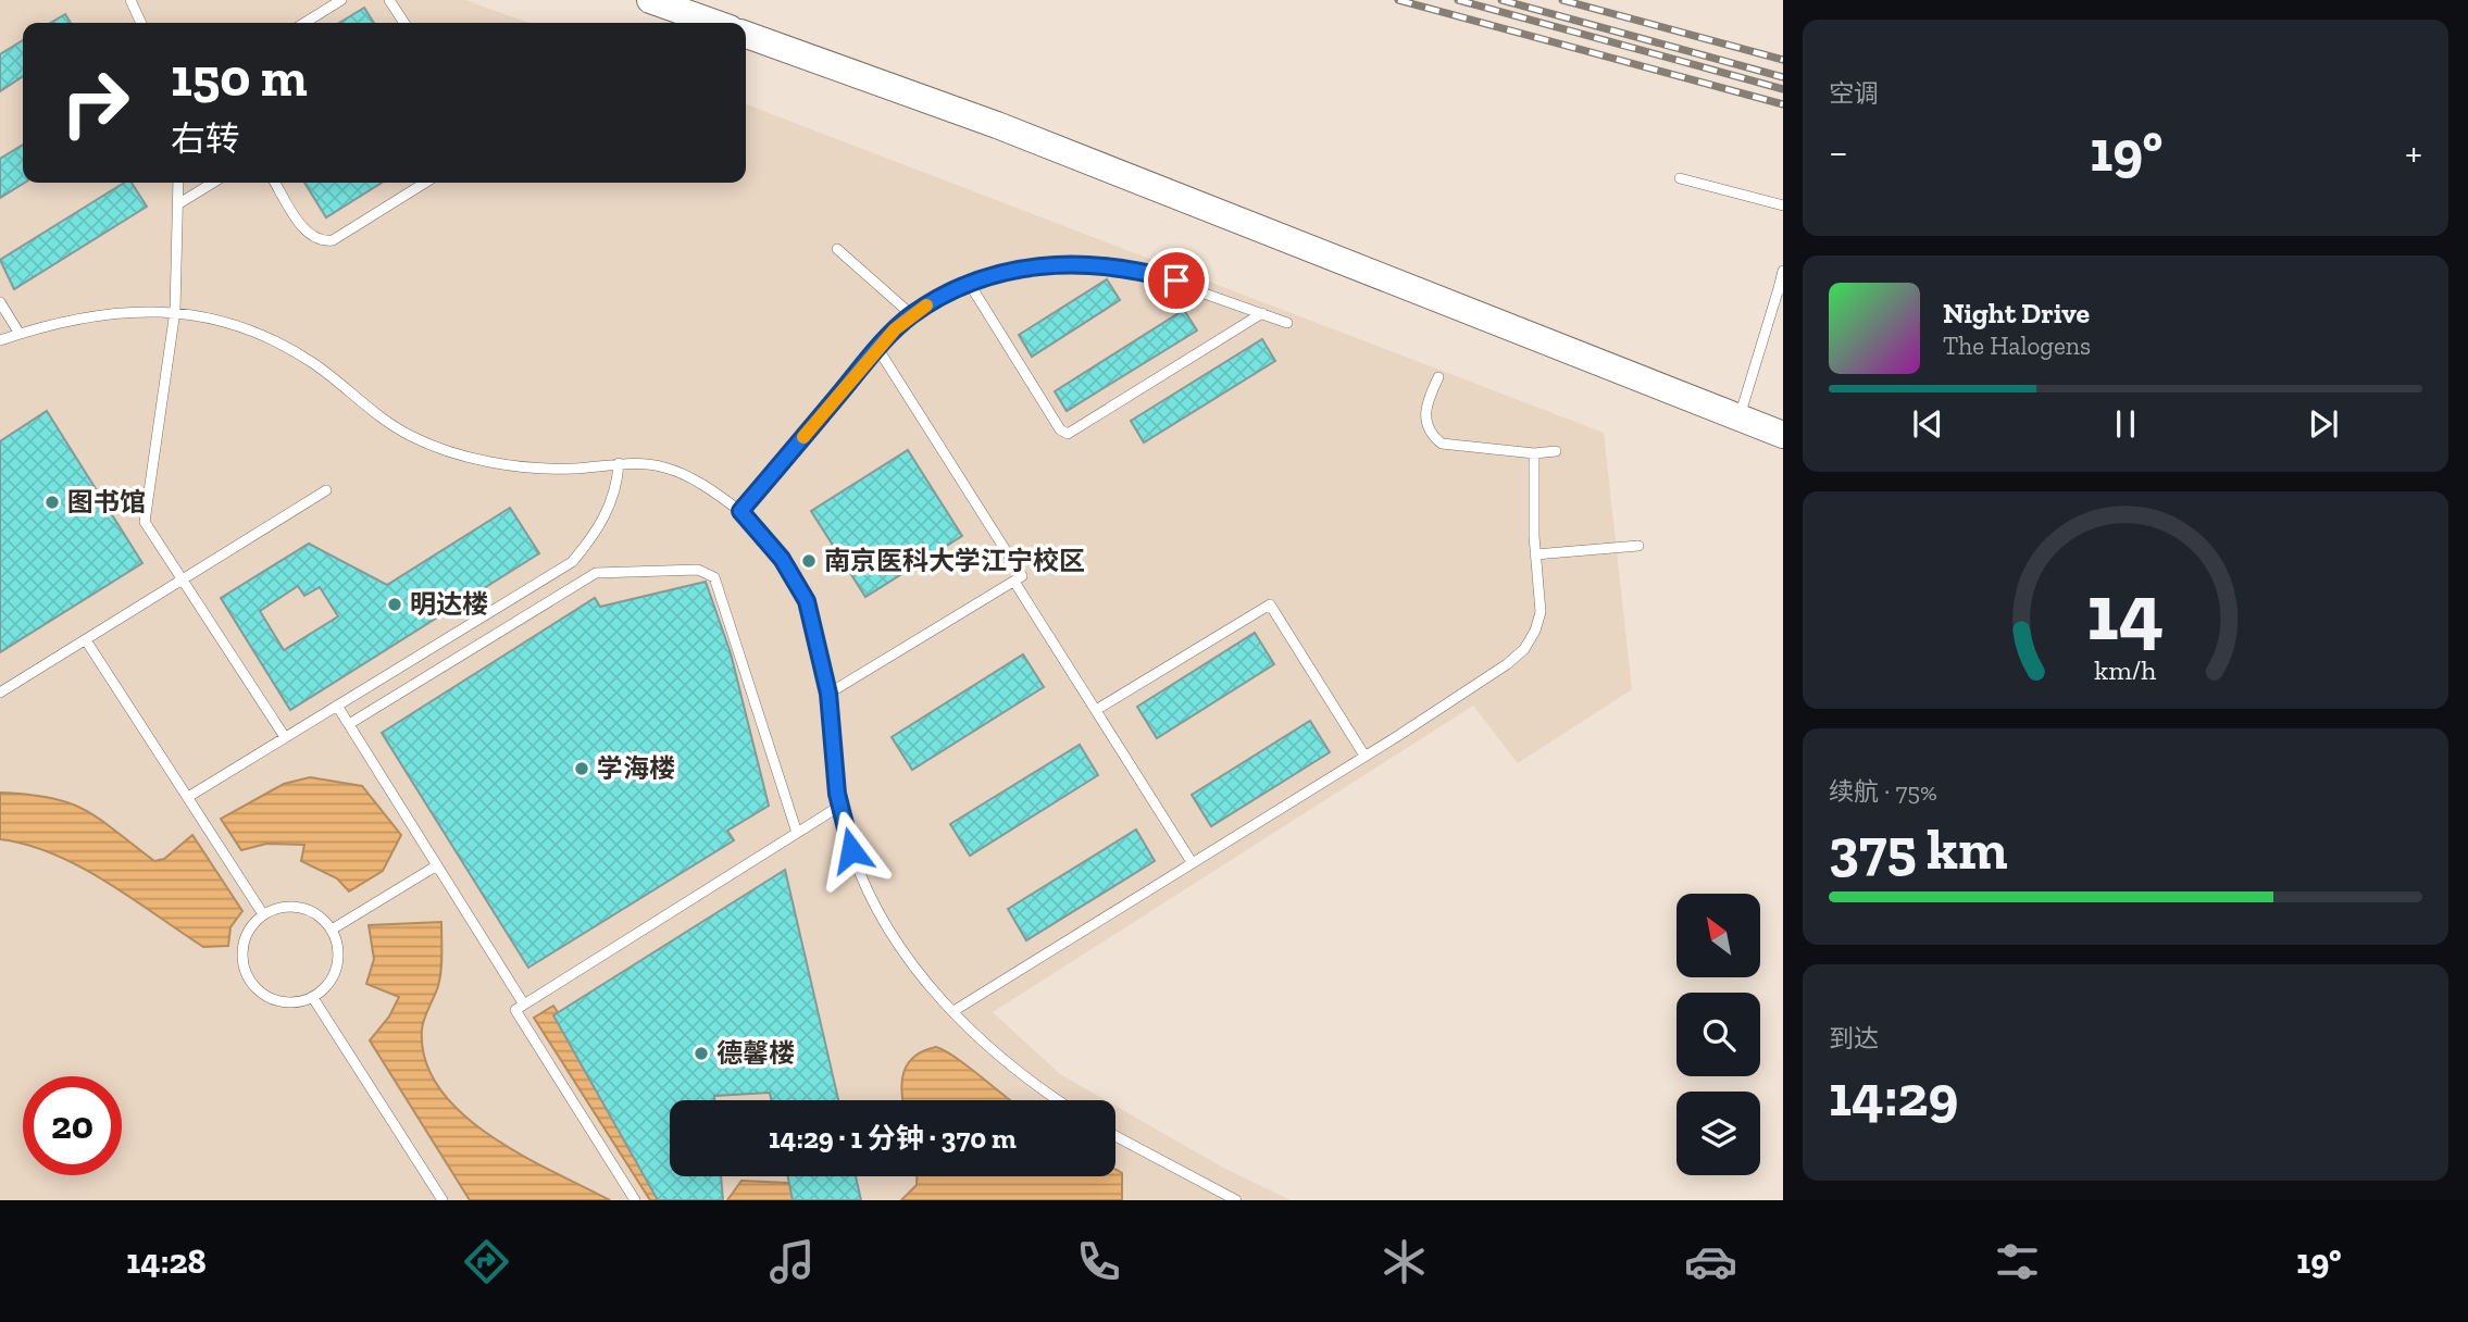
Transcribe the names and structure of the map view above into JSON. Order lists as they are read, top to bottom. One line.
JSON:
{"places":["图书馆","南京医科大学江宁校区","明达楼","学海楼","德馨楼"],"north":"top left","page":{"tile":["空调",["续航 · 75%","375 km"],["到达","14:29"]],"turn":["150 m","右转"],"heat":["−","19°","+"],"song":["Night Drive","The Halogens"],"limit":"20","trip":"14:29 · 1 分钟 · 370 m","tabs":["14:28","19°"],"gauge":["14","km/h"]}}
